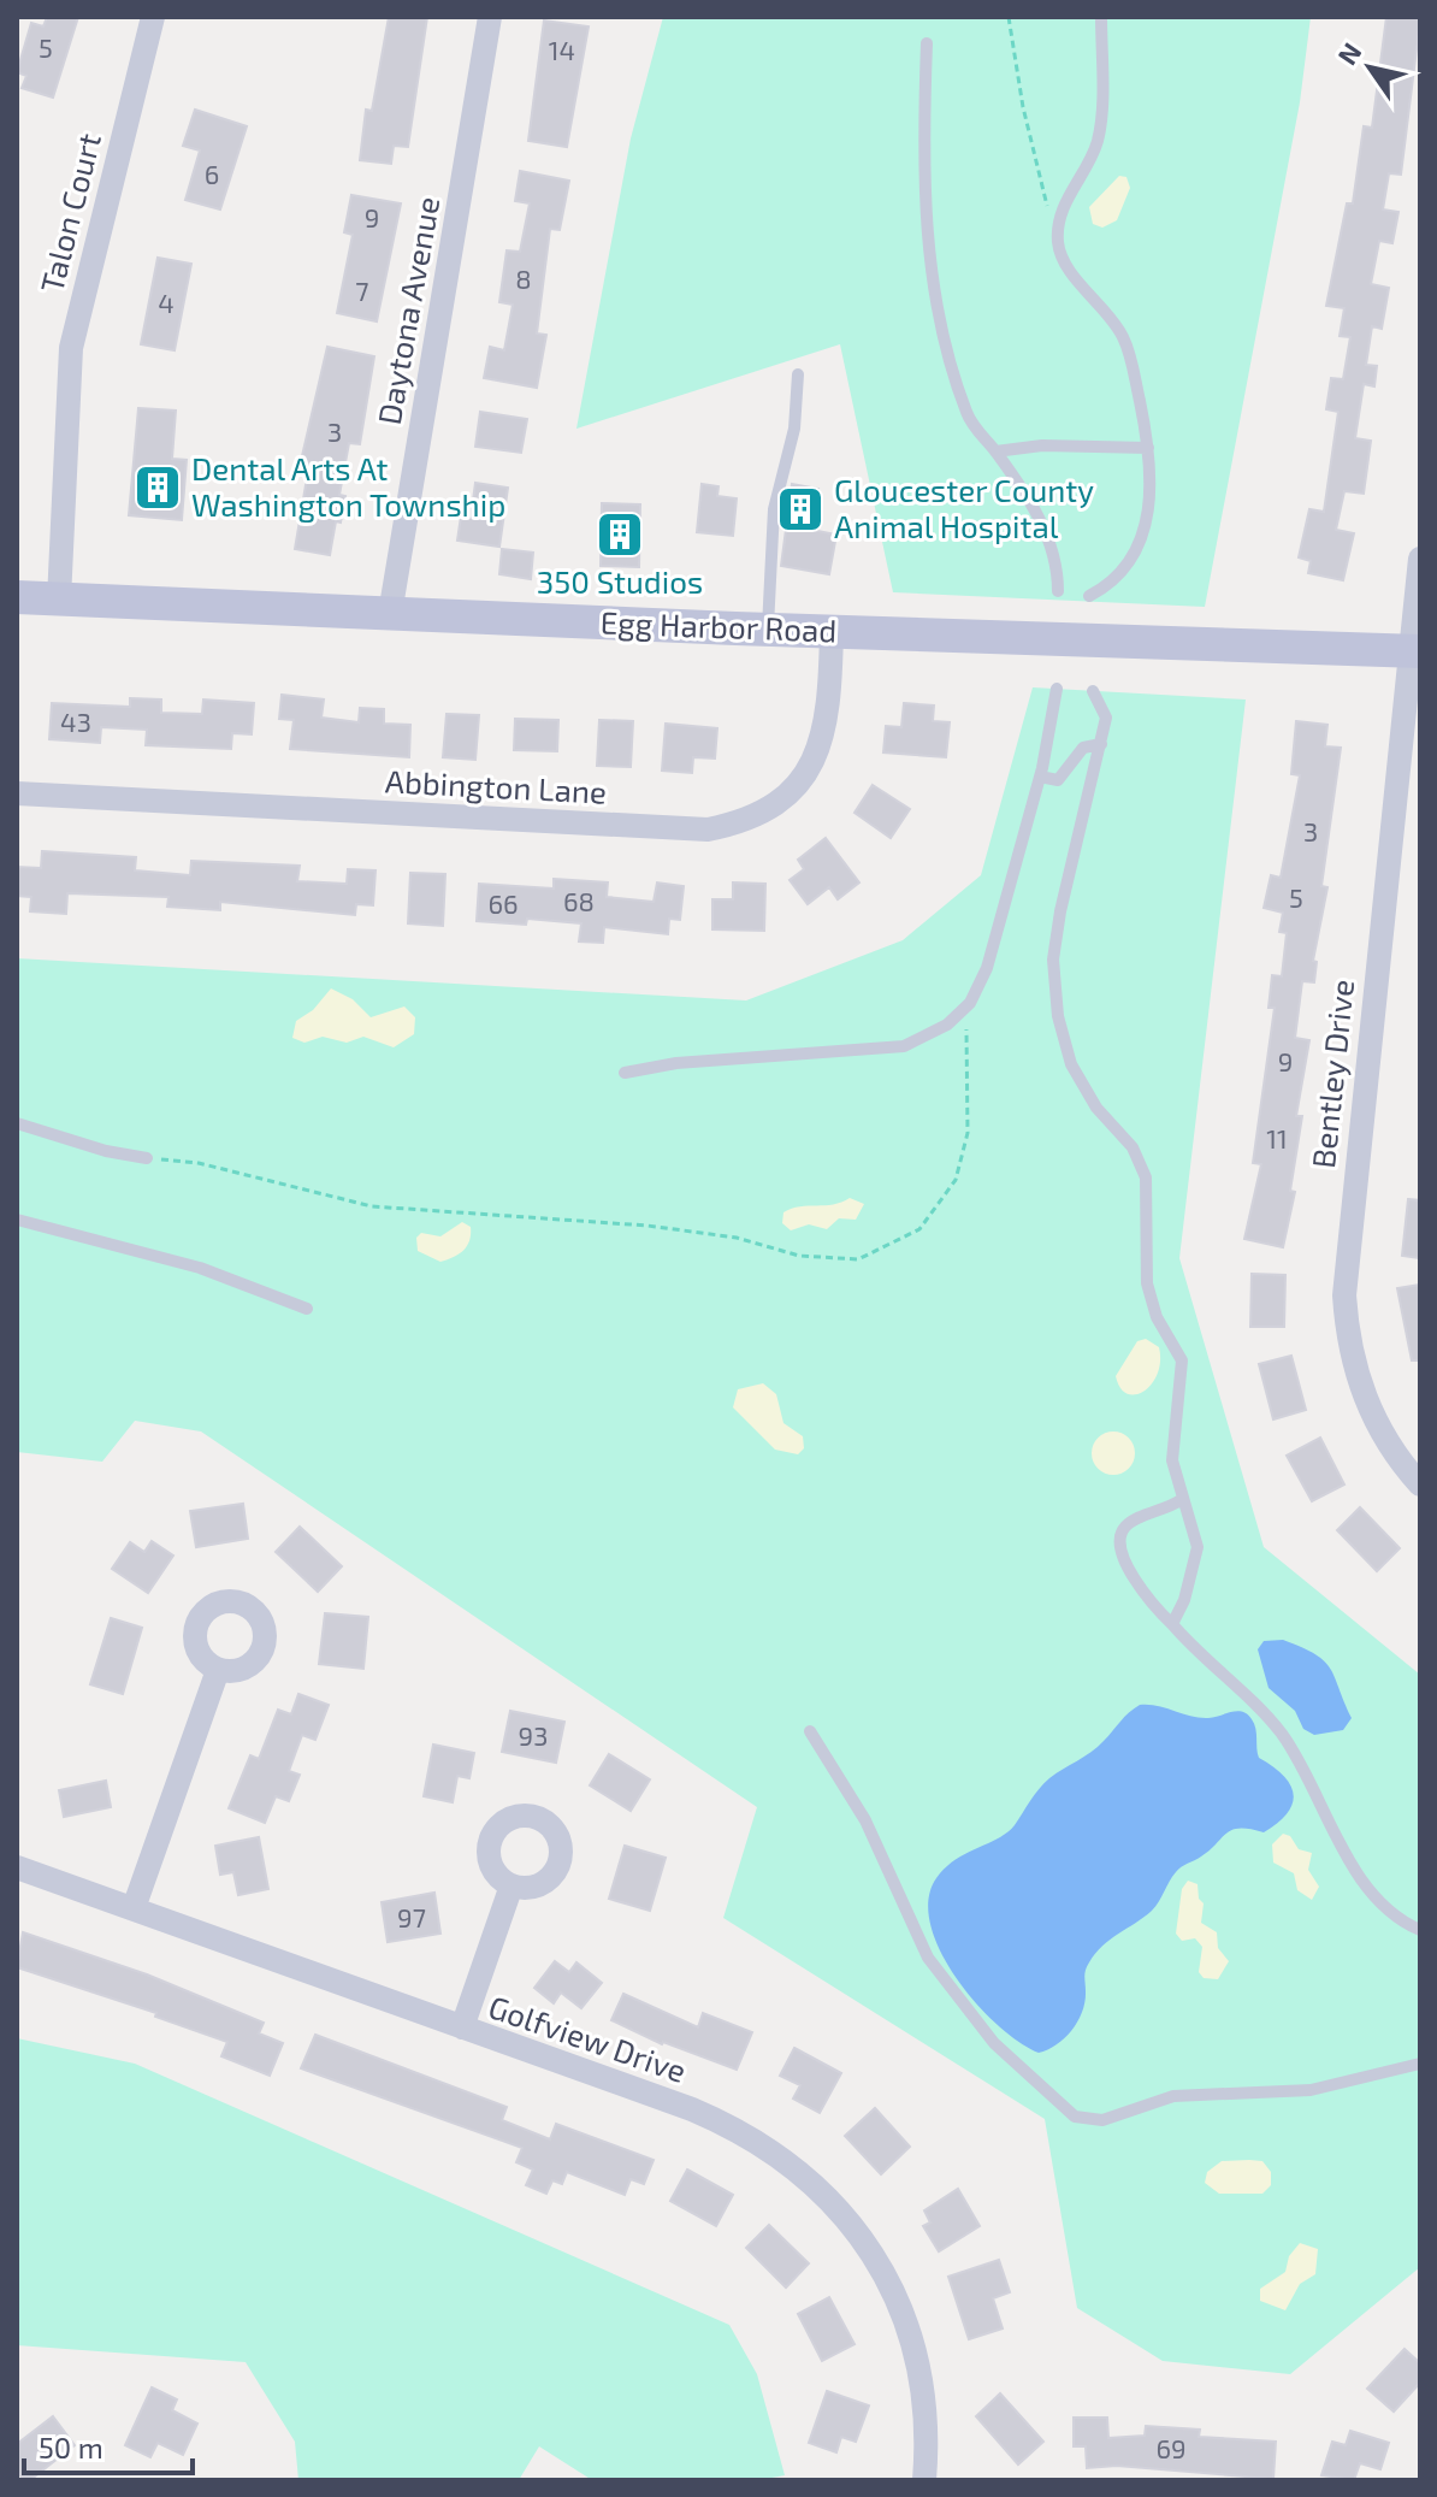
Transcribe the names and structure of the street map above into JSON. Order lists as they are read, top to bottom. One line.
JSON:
{"streets":{"main road":["Egg Harbor Road"],"street":["Talon Court","Daytona Avenue","Abbington Lane","Bentley Drive","Golfview Drive"]},"crossings":[["Talon Court","Egg Harbor Road"],["Daytona Avenue","Egg Harbor Road"],["Egg Harbor Road","Abbington Lane"],["Egg Harbor Road","Bentley Drive"]],"places":{"building":["Dental Arts At Washington Township","Gloucester County Animal Hospital","350 Studios"]},"house_numbers":["5","14","6","9","8","7","4","3","43","3","5","68","66","9","11","93","97","69"],"scale_bar":"50 m","north":"top left"}
